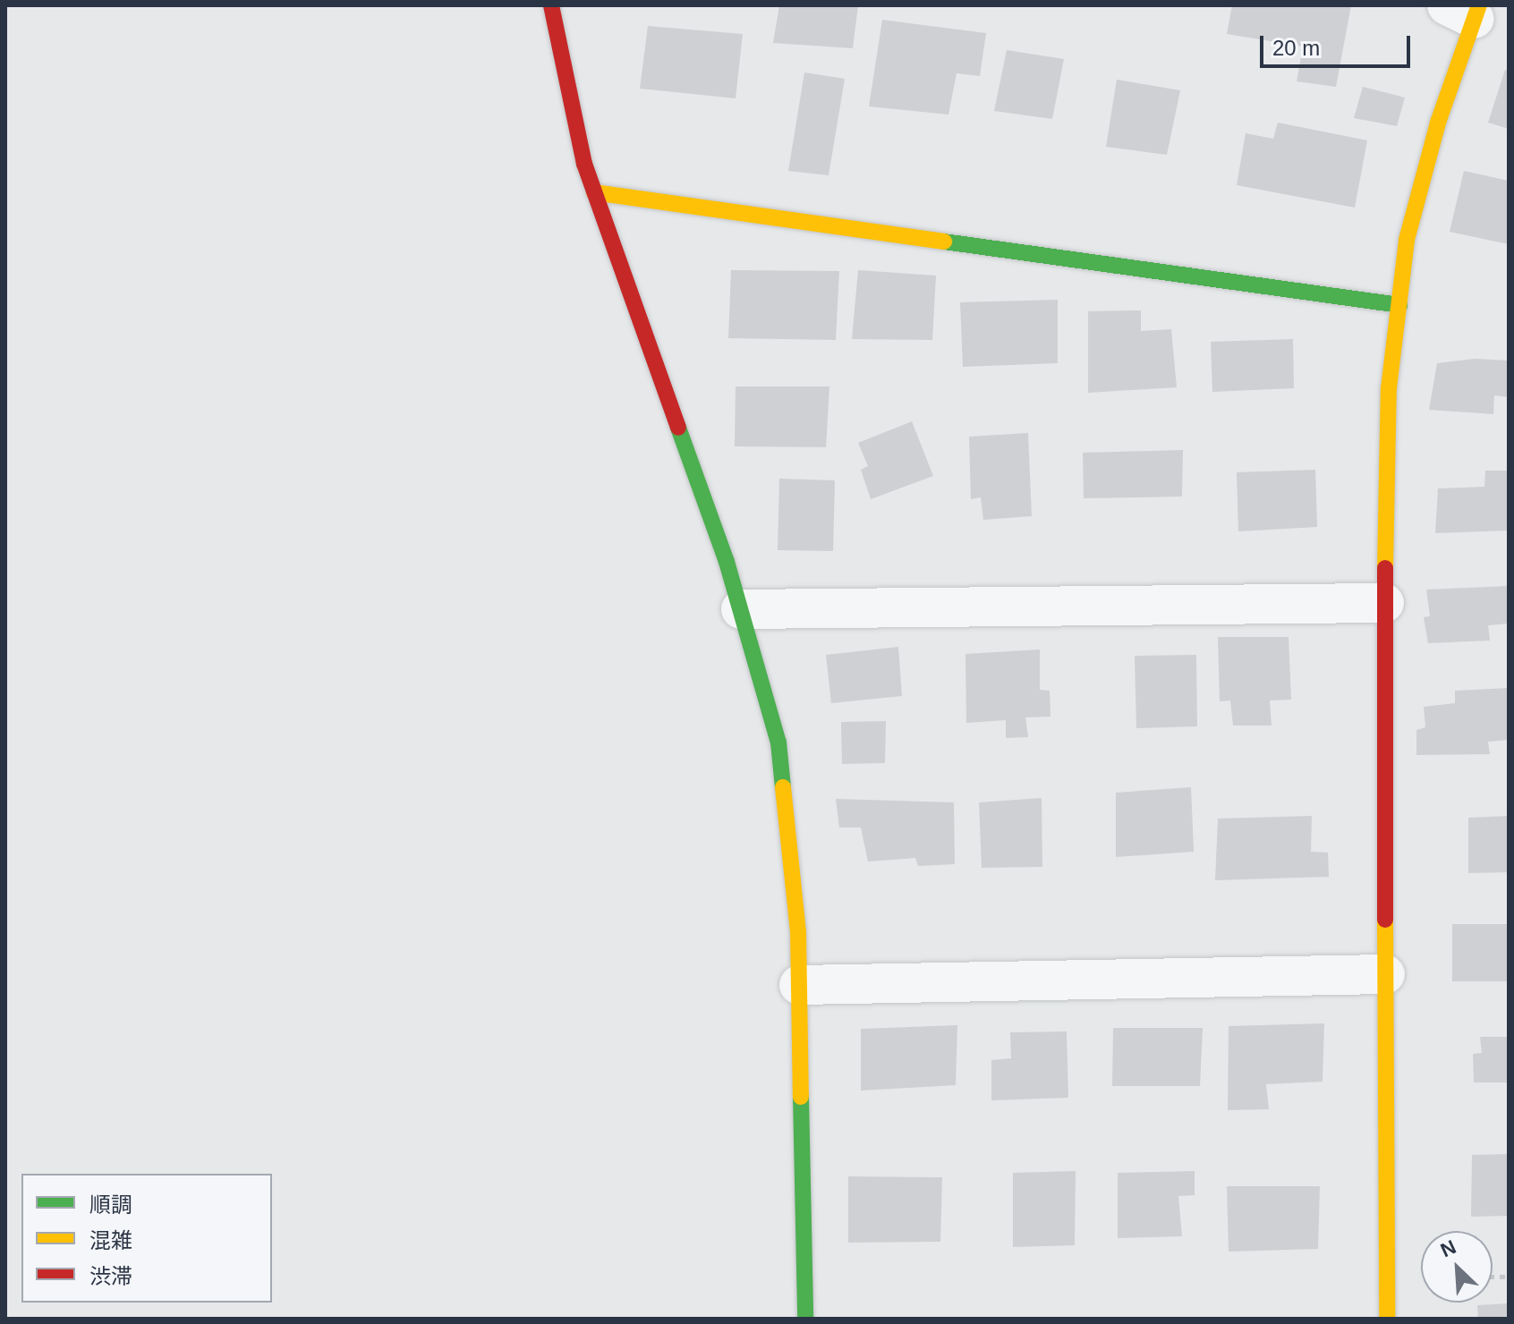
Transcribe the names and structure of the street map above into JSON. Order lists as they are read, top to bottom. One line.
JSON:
{"legend":["順調","混雑","渋滞"],"scale_bar":"20 m","north":"top left"}
